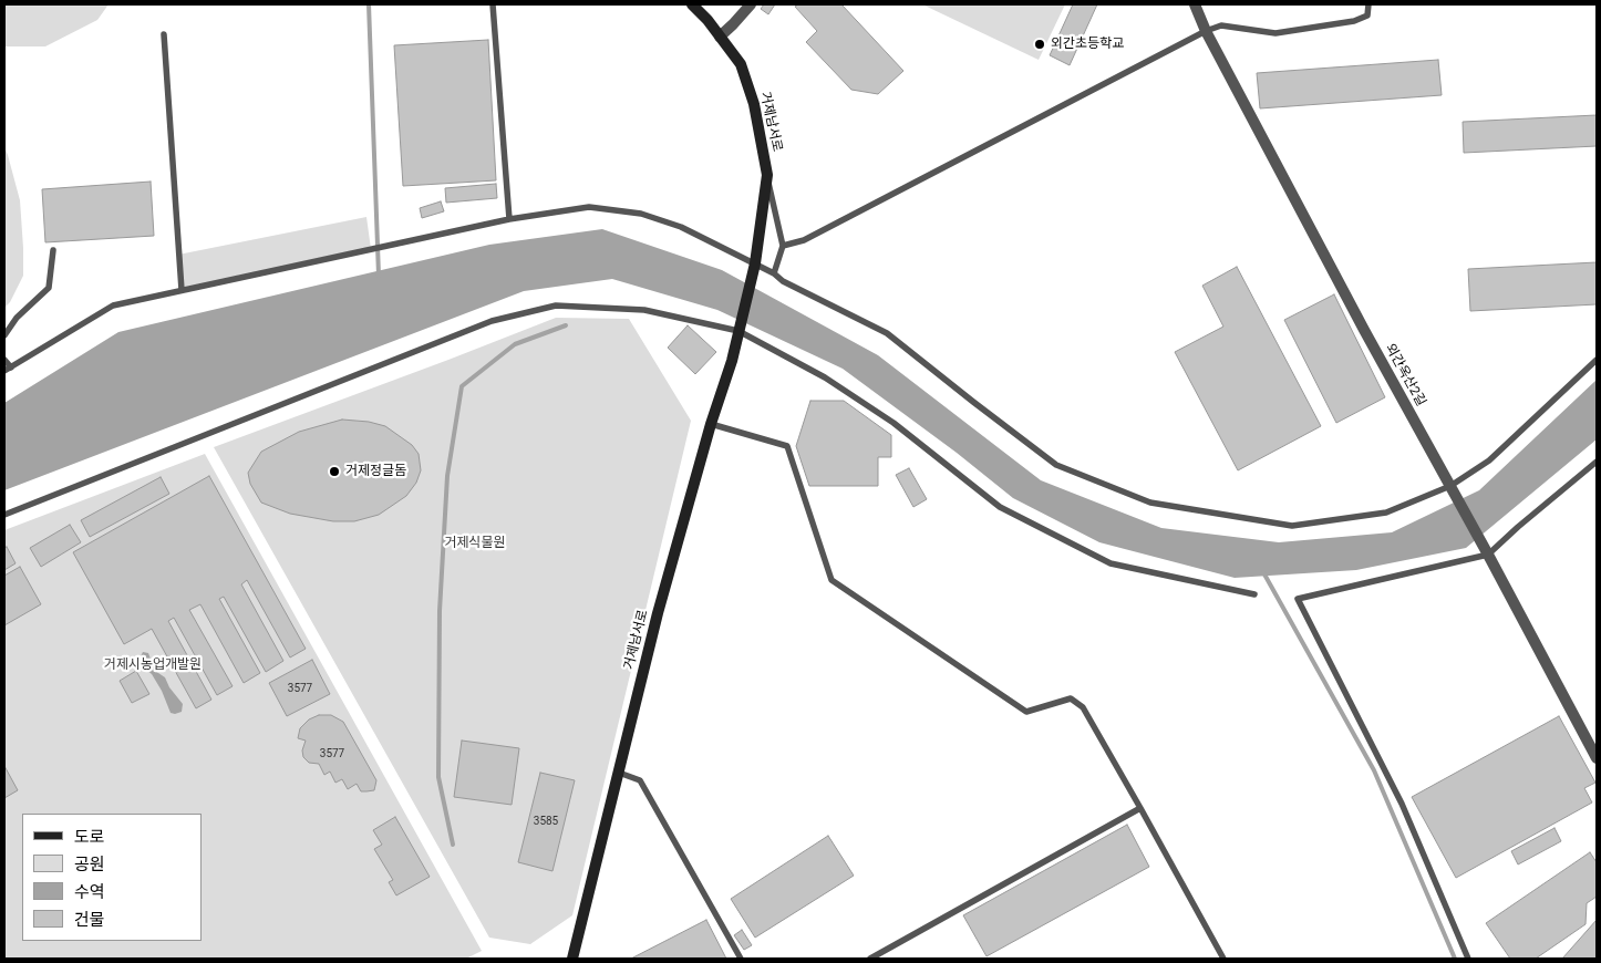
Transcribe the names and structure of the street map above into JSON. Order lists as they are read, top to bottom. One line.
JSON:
{"streets":{"main road":["거제남서로"],"street":["외간옥산2길"]},"parks":["거제식물원","거제시농업개발원"],"places":["외간초등학교","거제정글돔"],"house_numbers":["3577","3577","3585"],"legend":["도로","공원","수역","건물"]}
